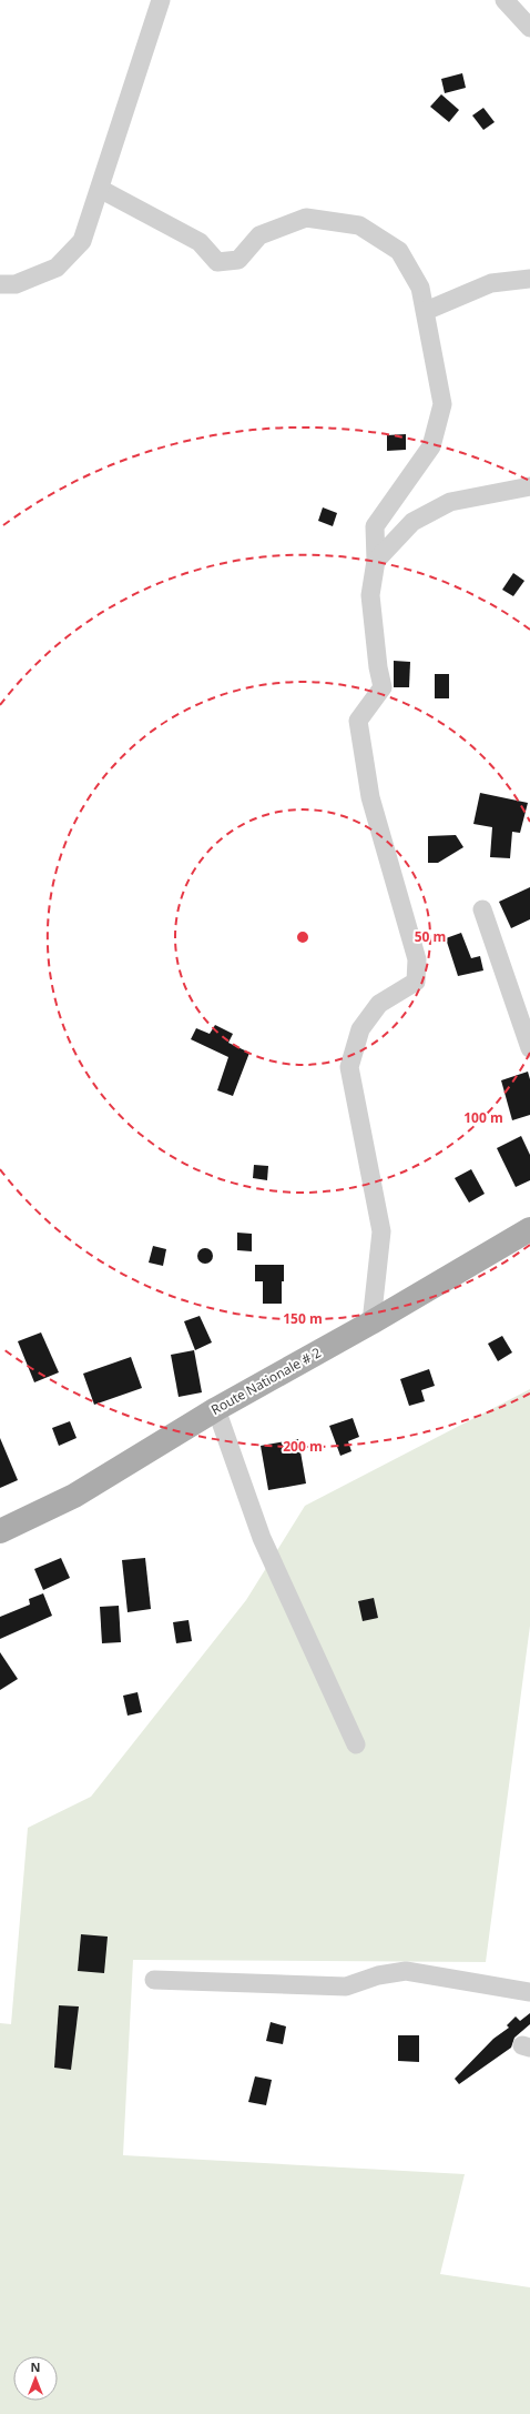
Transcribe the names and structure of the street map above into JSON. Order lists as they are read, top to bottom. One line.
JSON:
{"streets":{"main road":["Route Nationale # 2"]},"north":"top","rings":["50 m","100 m","150 m","200 m"]}
